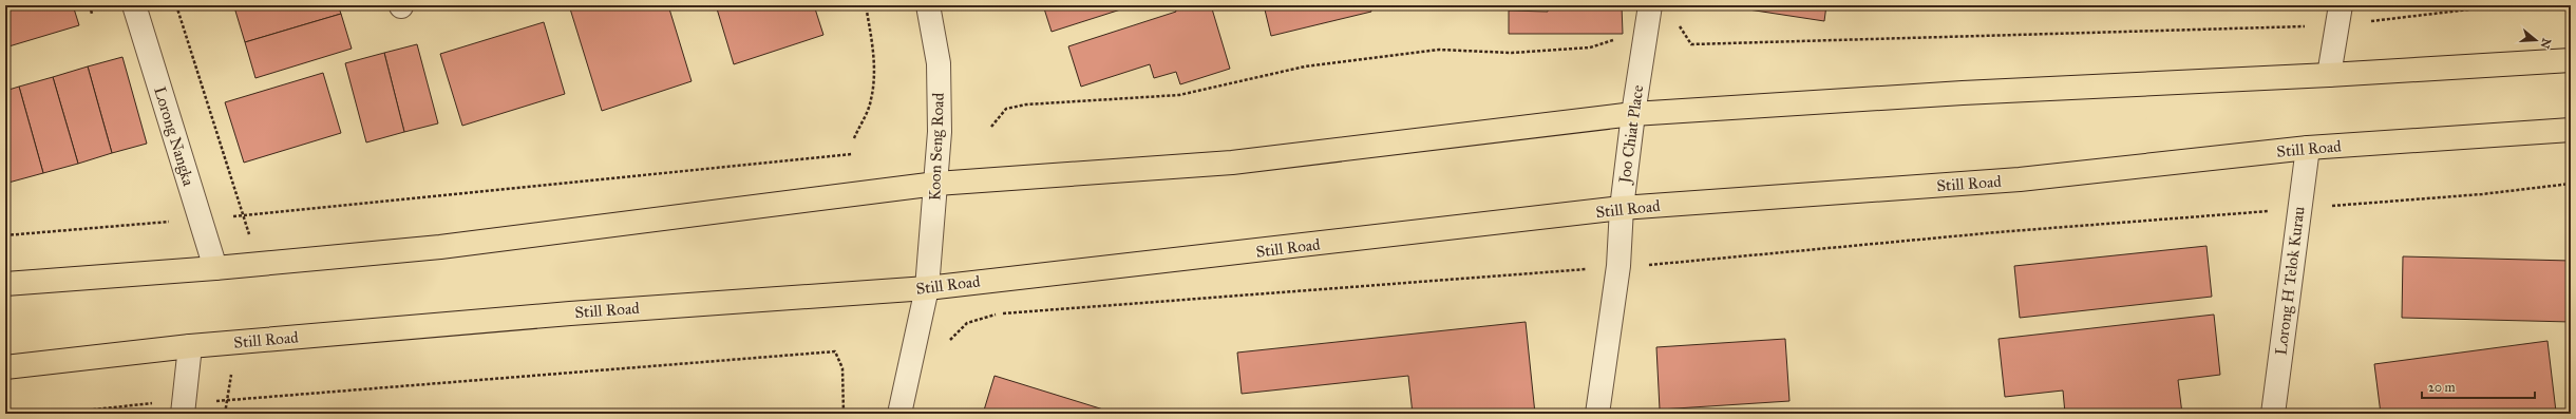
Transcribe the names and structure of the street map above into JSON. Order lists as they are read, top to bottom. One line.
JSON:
{"streets":{"highway":["Still Road"],"street":["Joo Chiat Place","Lorong Nangka","Koon Seng Road","Lorong H Telok Kurau"]},"crossings":[["Joo Chiat Place","Still Road"],["Koon Seng Road","Still Road"],["Still Road","Lorong H Telok Kurau"]],"scale_bar":"20 m","north":"right"}
